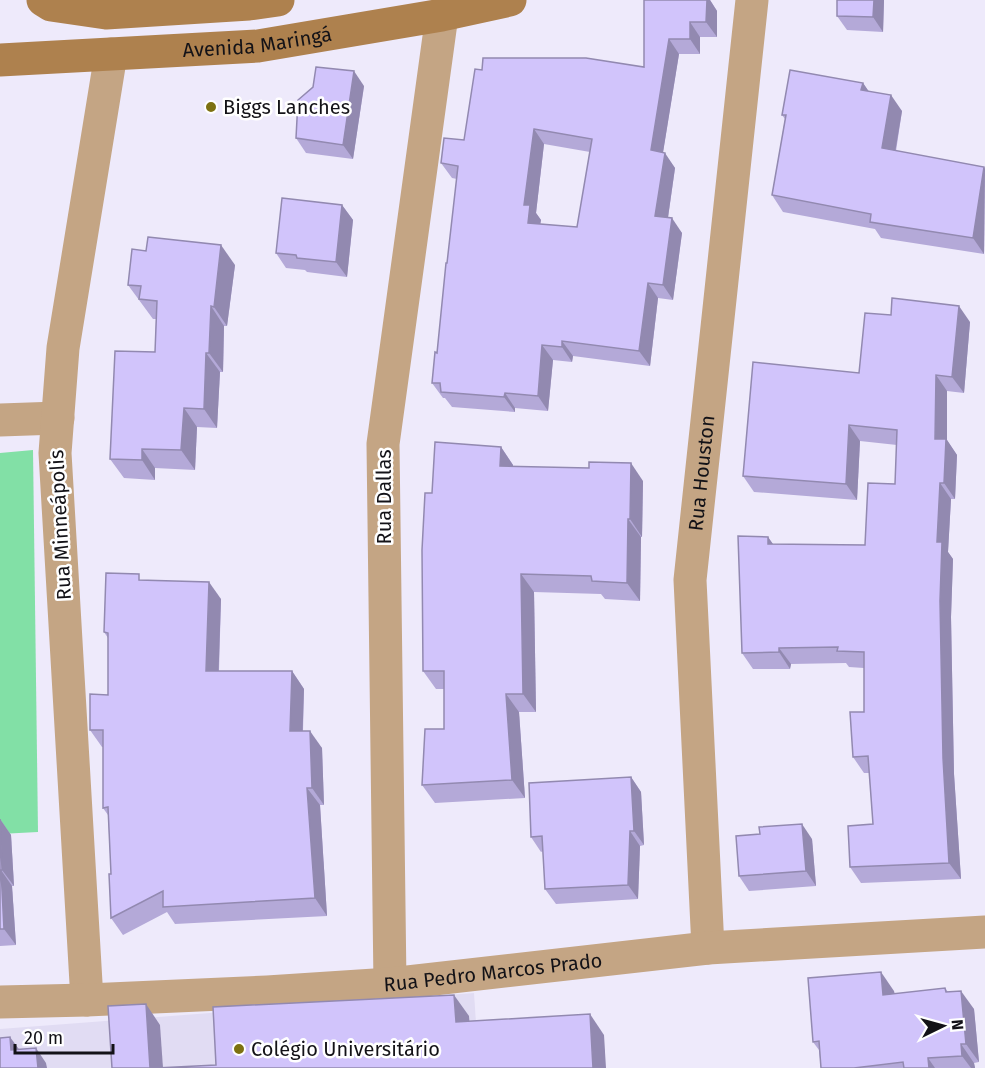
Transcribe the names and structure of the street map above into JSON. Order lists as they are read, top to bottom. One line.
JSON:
{"streets":{"main road":["Avenida Maringá"],"street":["Rua Houston","Rua Dallas","Rua Minneápolis","Rua Pedro Marcos Prado"]},"crossings":[["Avenida Maringá","Rua Dallas"],["Avenida Maringá","Rua Minneápolis"],["Rua Houston","Rua Pedro Marcos Prado"],["Rua Dallas","Rua Pedro Marcos Prado"],["Rua Minneápolis","Rua Pedro Marcos Prado"]],"places":["Biggs Lanches","Colégio Universitário"],"scale_bar":"20 m","north":"right"}
